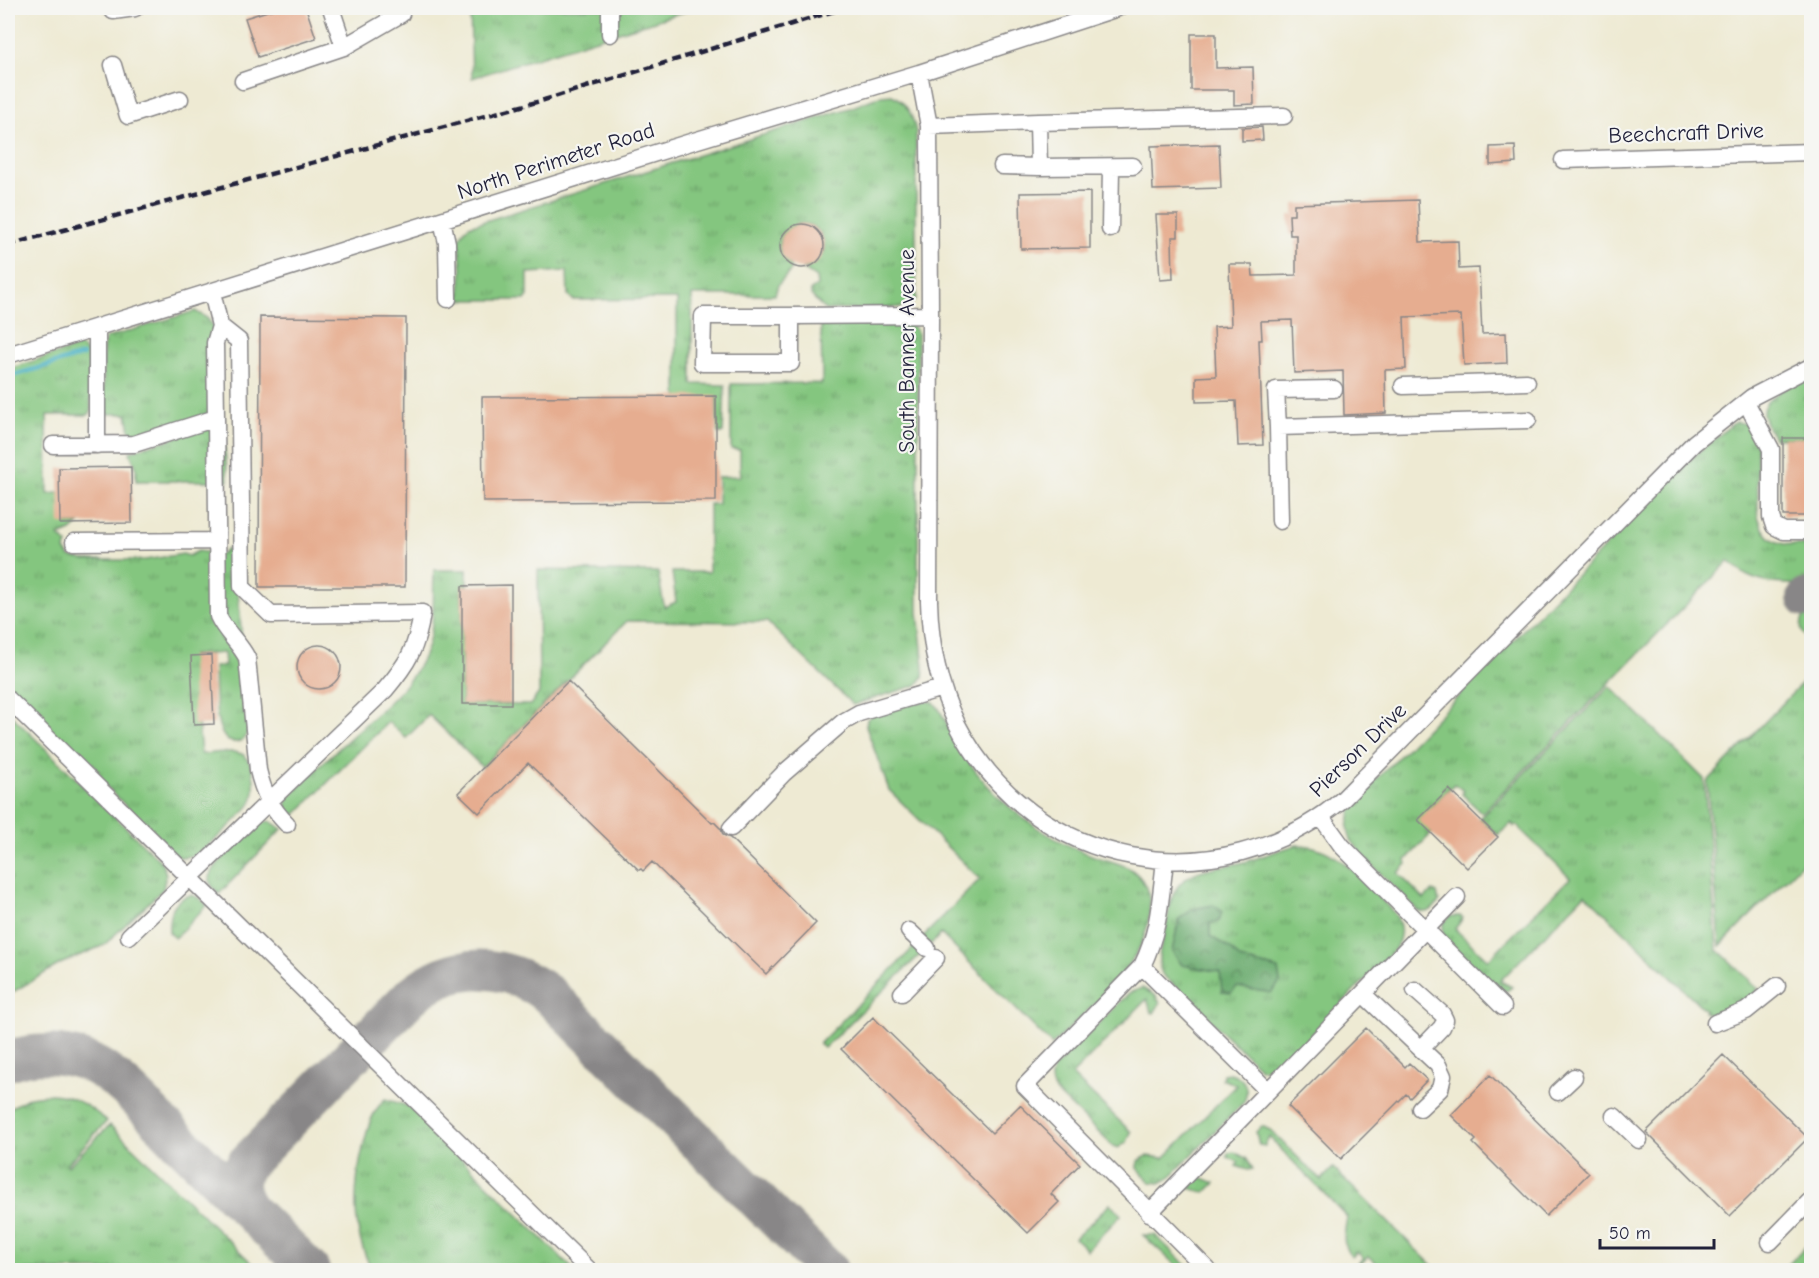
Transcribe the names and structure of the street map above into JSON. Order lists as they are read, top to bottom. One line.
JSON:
{"streets":{"street":["Beechcraft Drive","North Perimeter Road","South Banner Avenue","Pierson Drive"]},"crossings":[["North Perimeter Road","South Banner Avenue"],["South Banner Avenue","Pierson Drive"]],"scale_bar":"50 m"}
